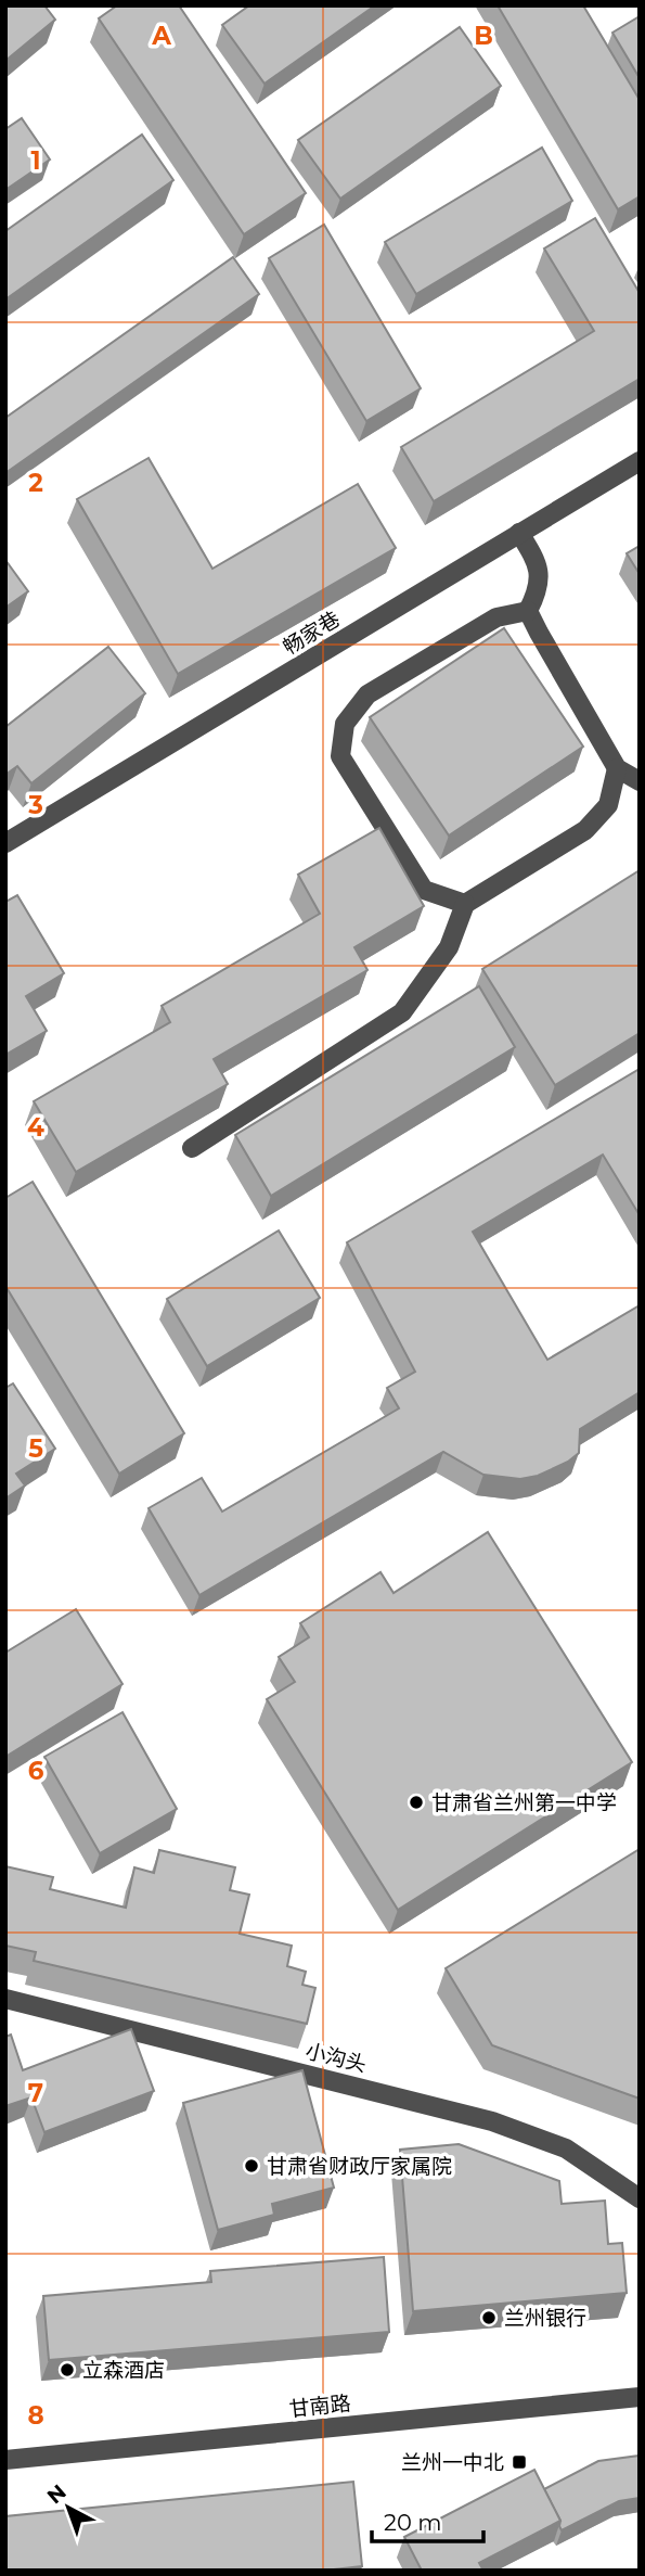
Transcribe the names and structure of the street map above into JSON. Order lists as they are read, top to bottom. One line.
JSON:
{"streets":{"street":["畅家巷","小沟头","甘南路"]},"places":{"other":["甘肃省兰州第一中学","甘肃省财政厅家属院","兰州银行","立森酒店"],"transit":["兰州一中北"]},"scale_bar":"20 m","north":"top left","grid":{"columns":["A","B"],"rows":["1","2","3","4","5","6","7","8"]}}
